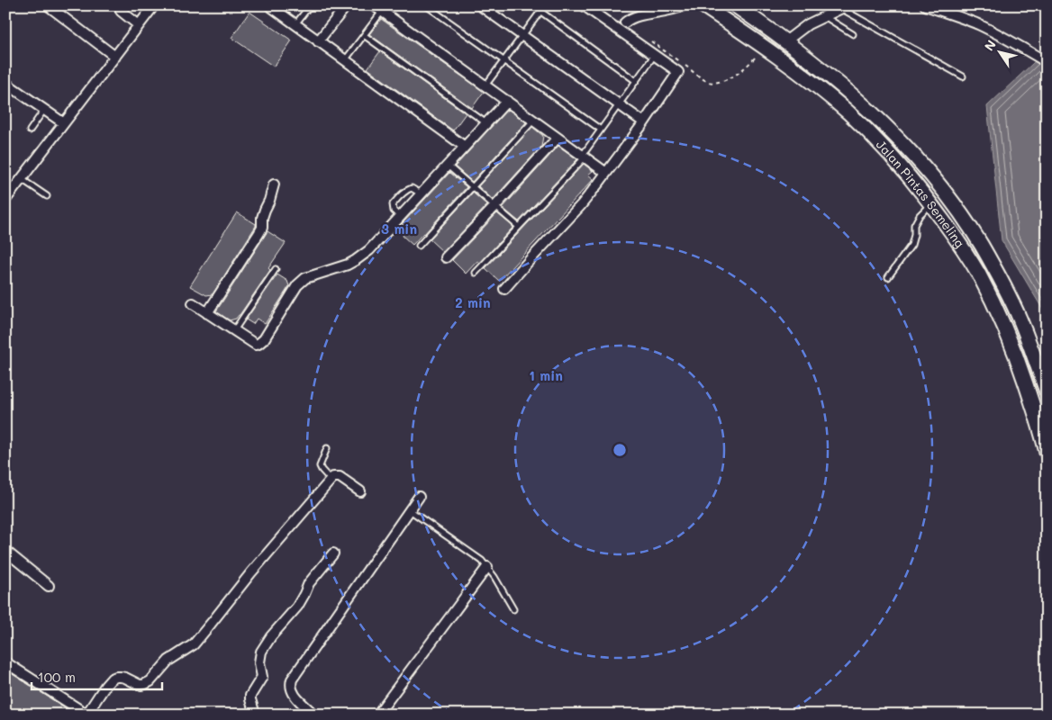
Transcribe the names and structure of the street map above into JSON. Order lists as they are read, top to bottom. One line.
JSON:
{"streets":{"main road":["Jalan Pintas Semeling"]},"scale_bar":"100 m","north":"top left","rings":["3 min","2 min","1 min"]}
